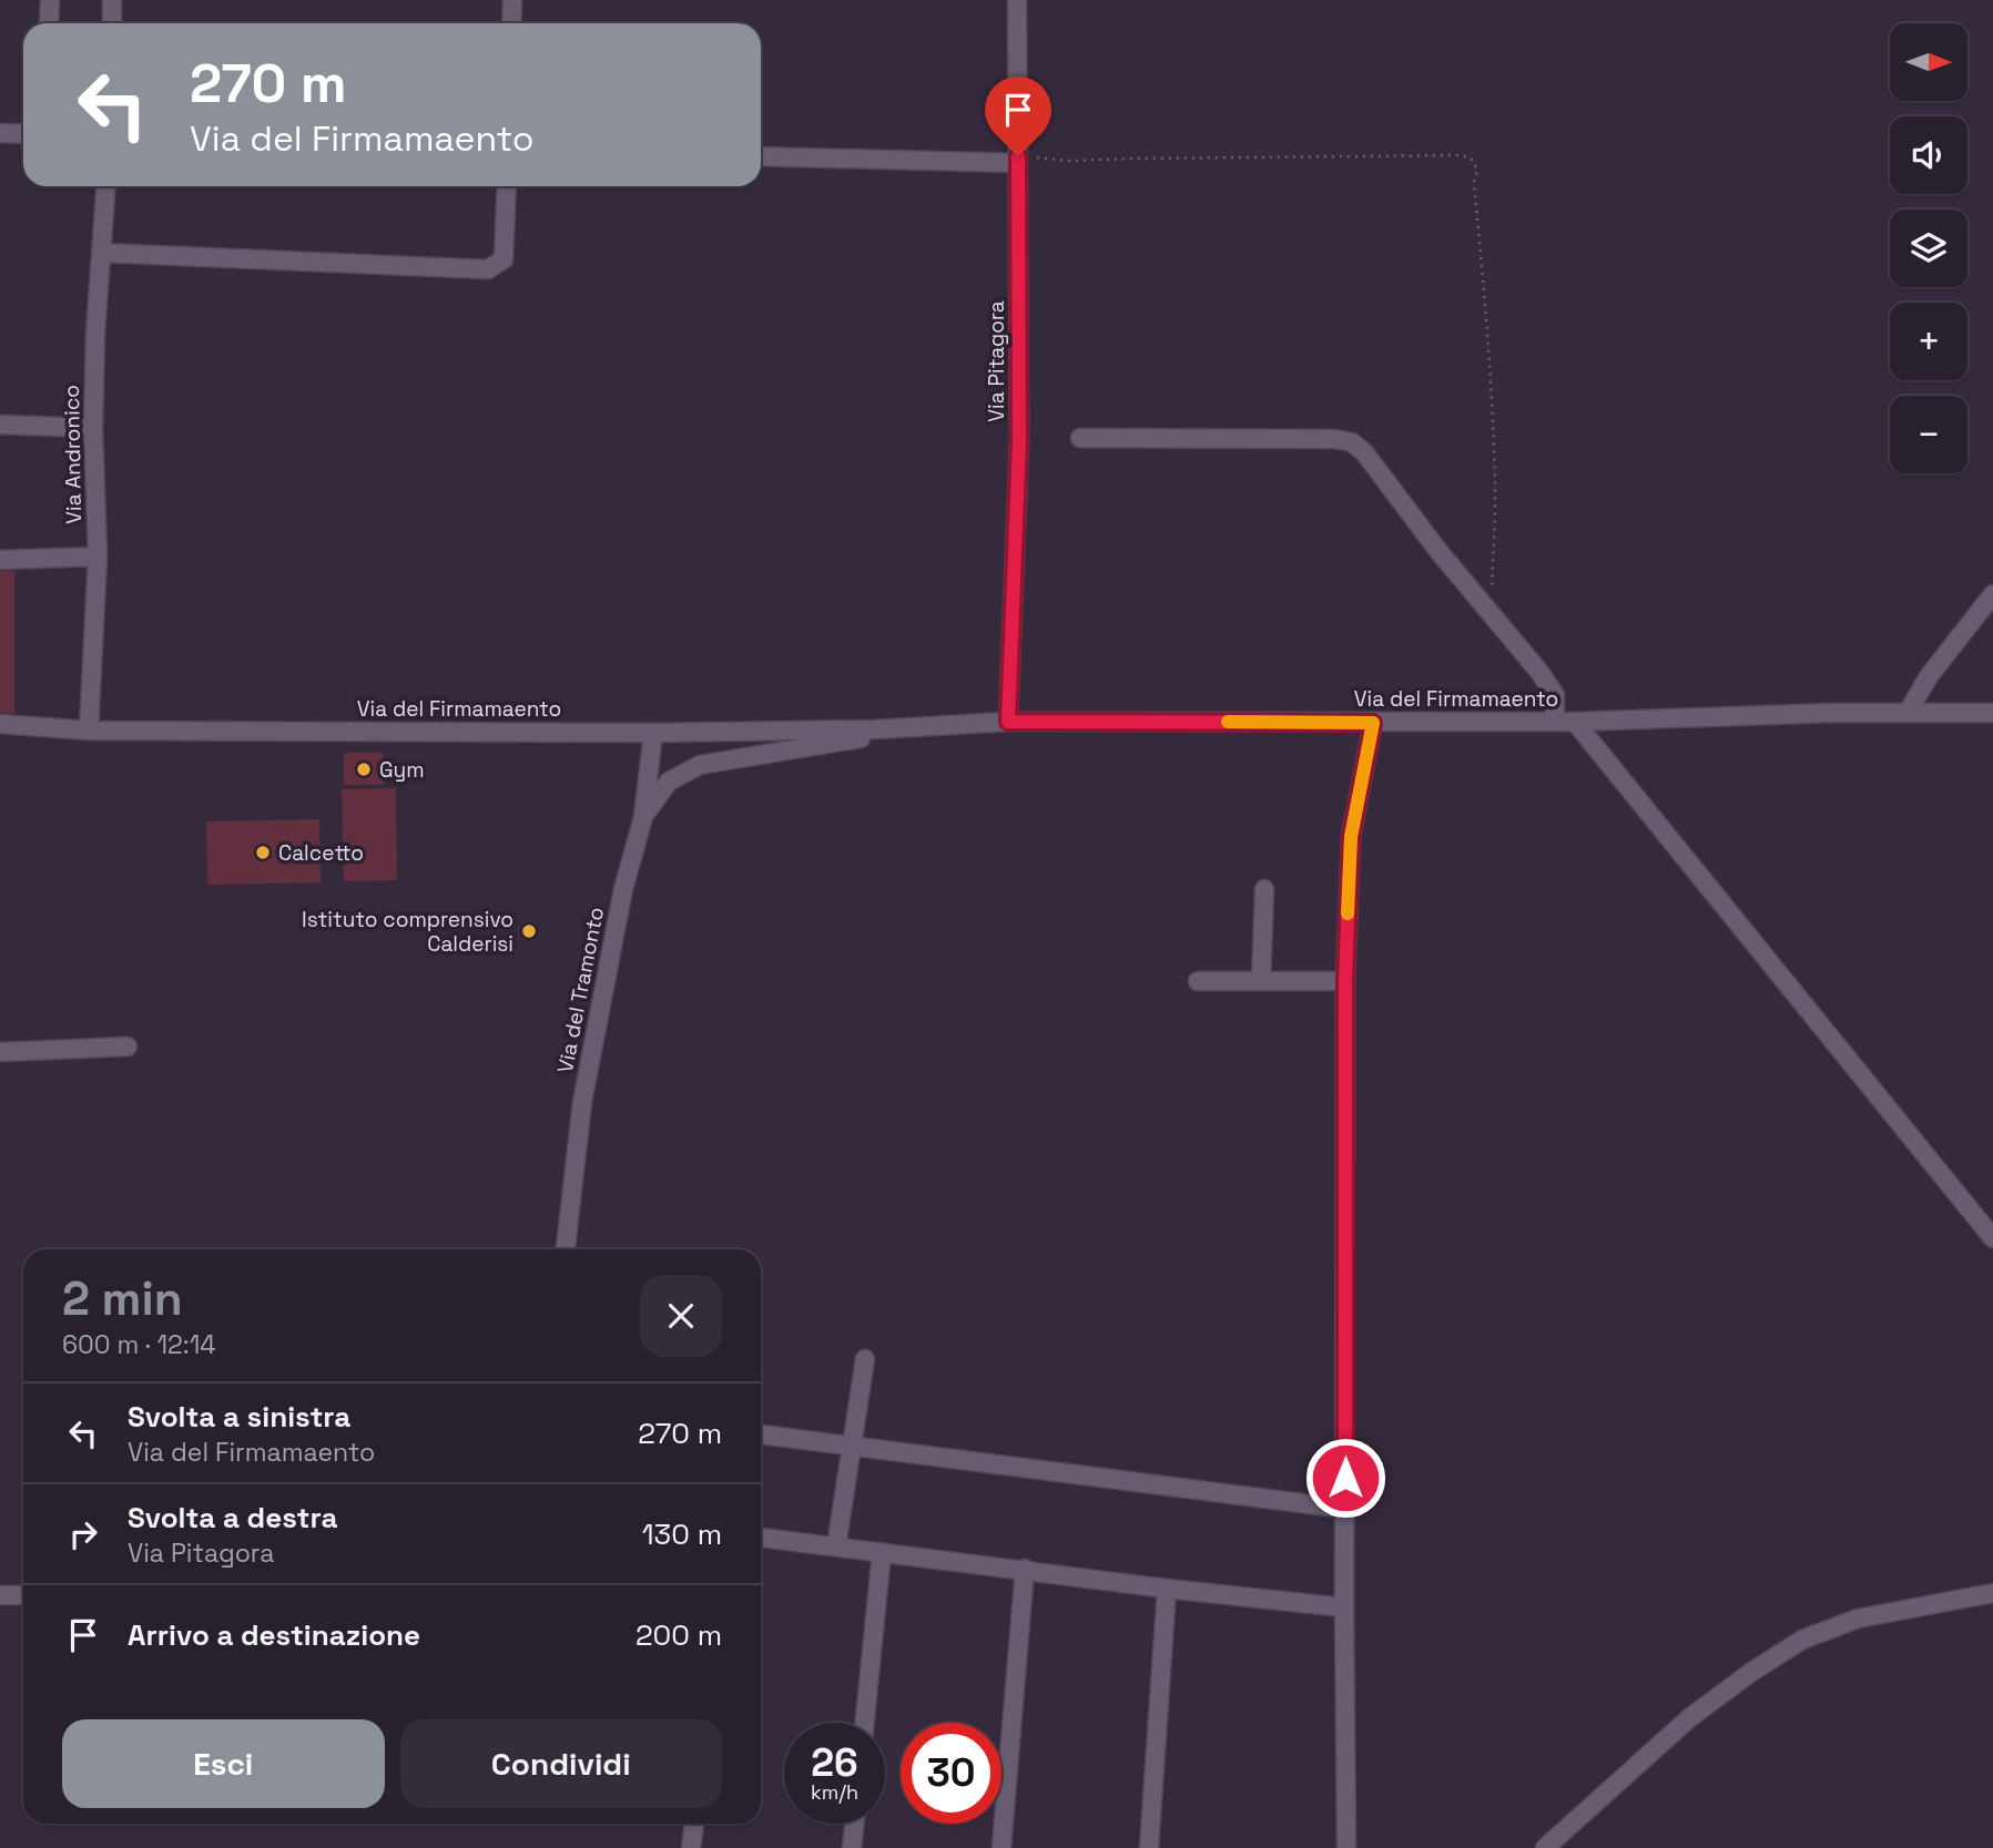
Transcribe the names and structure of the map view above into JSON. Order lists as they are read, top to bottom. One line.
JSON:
{"streets":{"street":["Via Pitagora","Via Andronico","Via del Firmamaento","Via del Tramonto"]},"crossings":[["Via Pitagora","Via del Firmamaento"],["Via Andronico","Via del Firmamaento"],["Via del Firmamaento","Via del Tramonto"]],"places":["Gym","Calcetto","Istituto comprensivo Calderisi"],"north":"right","page":{"map_buttons":["+","−"],"turn":["270 m","Via del Firmamaento"],"heading":["2 min","600 m · 12:14"],"list":[{"name":"Svolta a sinistra","note":"Via del Firmamaento","value":"270 m"},{"name":"Svolta a destra","note":"Via Pitagora","value":"130 m"},{"name":"Arrivo a destinazione","value":"200 m"}],"buttons":["Esci","Condividi"],"speed":"26 km/h","limit":"30"}}
